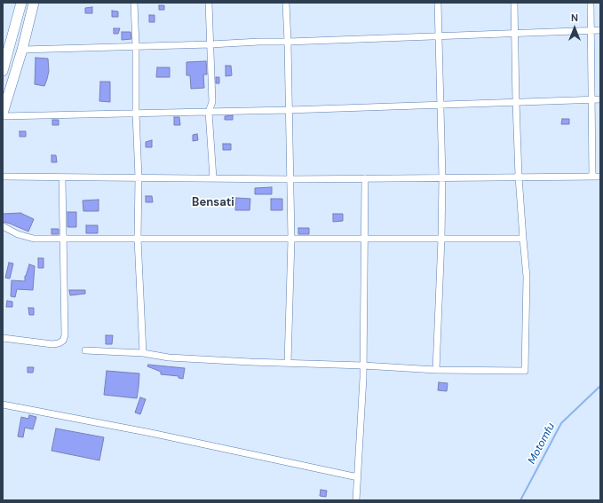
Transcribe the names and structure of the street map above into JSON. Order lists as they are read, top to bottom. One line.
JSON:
{"districts":["Bensati"],"water":["Motomfu"],"north":"top"}
